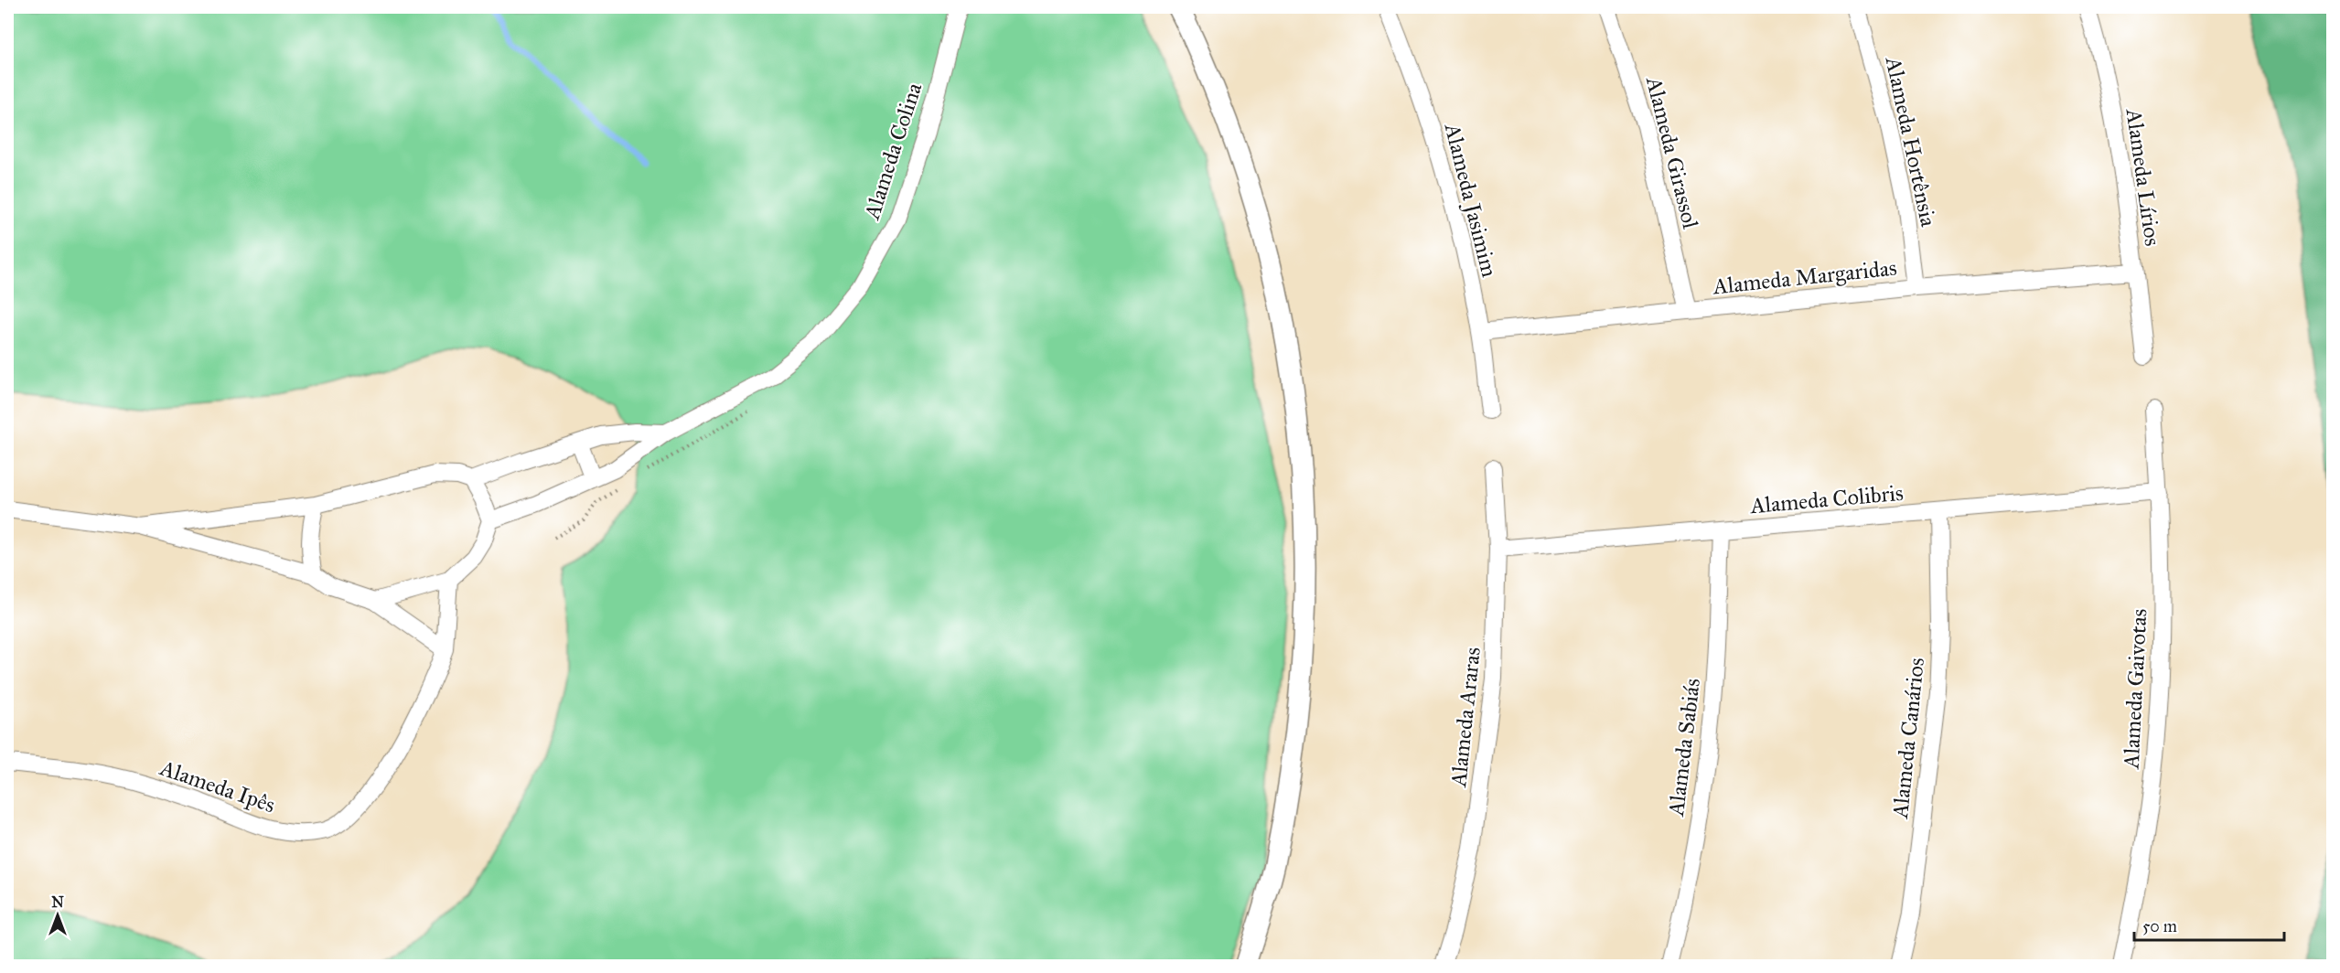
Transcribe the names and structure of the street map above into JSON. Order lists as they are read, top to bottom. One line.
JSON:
{"streets":{"street":["Alameda Hortênsia","Alameda Colina","Alameda Girassol","Alameda Lírios","Alameda Jasimim","Alameda Margaridas","Alameda Colibris","Alameda Gaivotas","Alameda Araras","Alameda Canários","Alameda Sabiás","Alameda Ipês"]},"crossings":[["Alameda Hortênsia","Alameda Margaridas"],["Alameda Colina","Alameda Ipês"],["Alameda Girassol","Alameda Margaridas"],["Alameda Lírios","Alameda Margaridas"],["Alameda Jasimim","Alameda Margaridas"],["Alameda Colibris","Alameda Gaivotas"],["Alameda Colibris","Alameda Araras"],["Alameda Colibris","Alameda Canários"],["Alameda Colibris","Alameda Sabiás"]],"scale_bar":"50 m","north":"top"}
